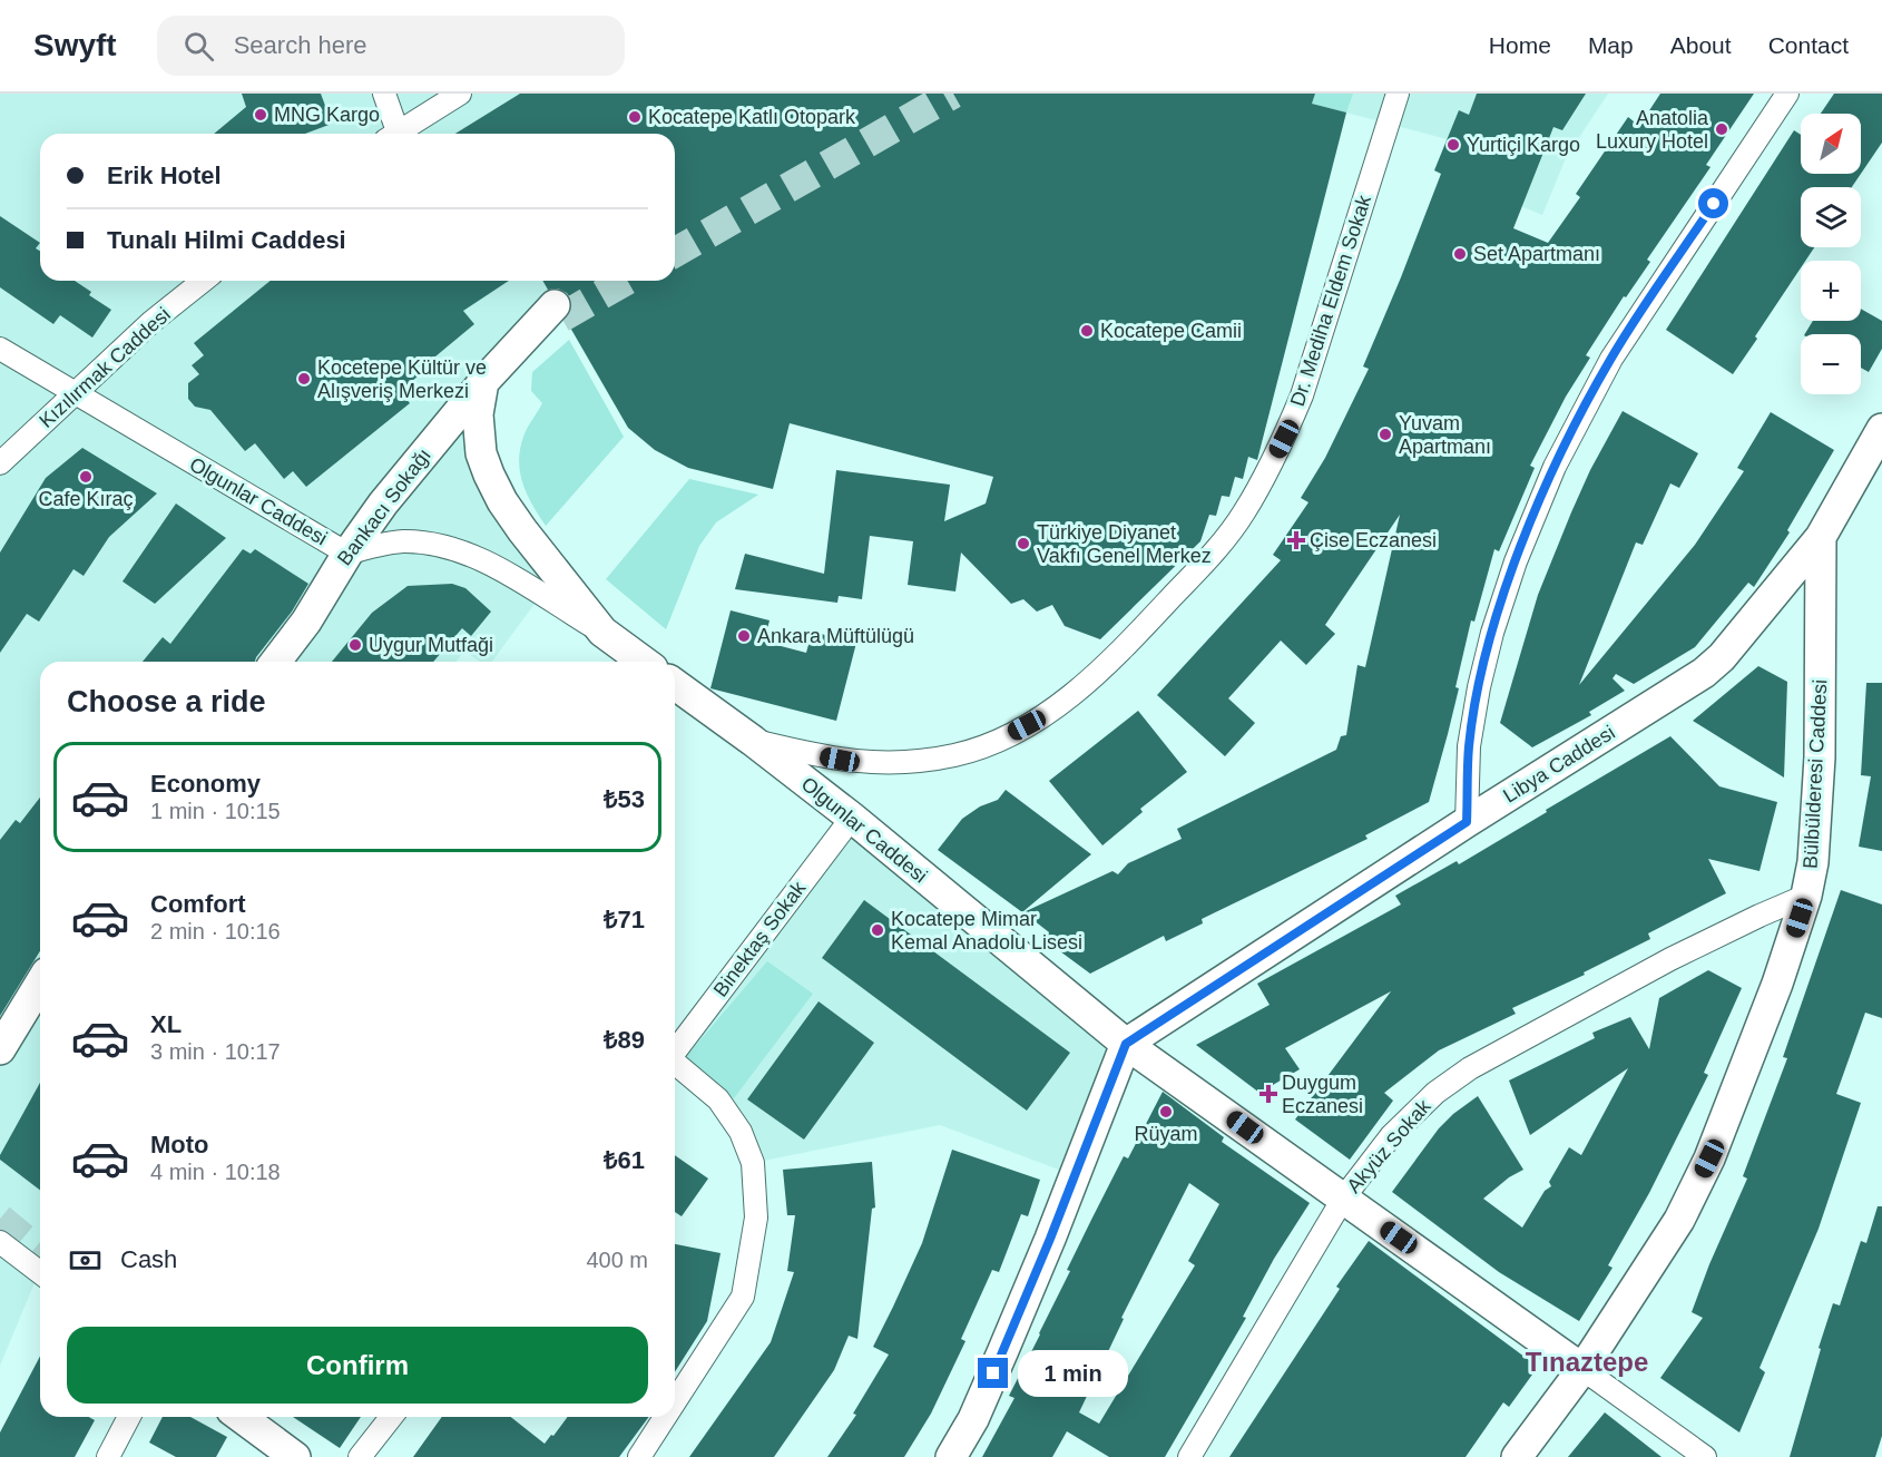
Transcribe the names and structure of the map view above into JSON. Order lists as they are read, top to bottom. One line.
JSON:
{"streets":{"main road":["Olgunlar Caddesi","Bankacı Sokağı","Libya Caddesi","Bülbülderesi Caddesi"],"street":["Dr. Mediha Eldem Sokak","Kızılırmak Caddesi","Binektaş Sokak","Akyüz Sokak"]},"crossings":[["Dr. Mediha Eldem Sokak","Olgunlar Caddesi"],["Kızılırmak Caddesi","Olgunlar Caddesi"],["Olgunlar Caddesi","Bankacı Sokağı"],["Olgunlar Caddesi","Libya Caddesi"],["Olgunlar Caddesi","Bülbülderesi Caddesi"],["Olgunlar Caddesi","Binektaş Sokak"],["Olgunlar Caddesi","Akyüz Sokak"],["Libya Caddesi","Bülbülderesi Caddesi"],["Bülbülderesi Caddesi","Akyüz Sokak"]],"districts":["Tınaztepe"],"places":{"other":["MNG Kargo","Kocatepe Katlı Otopark","Anatolia Luxury Hotel","Yurtiçi Kargo","Set Apartmanı","Kocatepe Camii","Kocetepe Kültür ve Alışveriş Merkezi","Yuvam Apartmanı","Cafe Kıraç","Türkiye Diyanet Vakfı Genel Merkez","Ankara Müftülügü","Uygur Mutfaği","Kocatepe Mimar Kemal Anadolu Lisesi","Rüyam"],"health":["Çise Eczanesi","Duygum Eczanesi"]},"north":"top right","page":{"header":"Swyft","search":"Search here","nav":["Home","Map","About","Contact"],"map_buttons":["+","−"],"banner":["Erik Hotel","Tunalı Hilmi Caddesi"],"heading":"Choose a ride","list":[{"name":"Economy","note":"1 min · 10:15","value":"₺53"},{"name":"Comfort","note":"2 min · 10:16","value":"₺71"},{"name":"XL","note":"3 min · 10:17","value":"₺89"},{"name":"Moto","note":"4 min · 10:18","value":"₺61"}],"pay":["Cash","400 m"],"buttons":"Confirm","bubble":"1 min"}}
